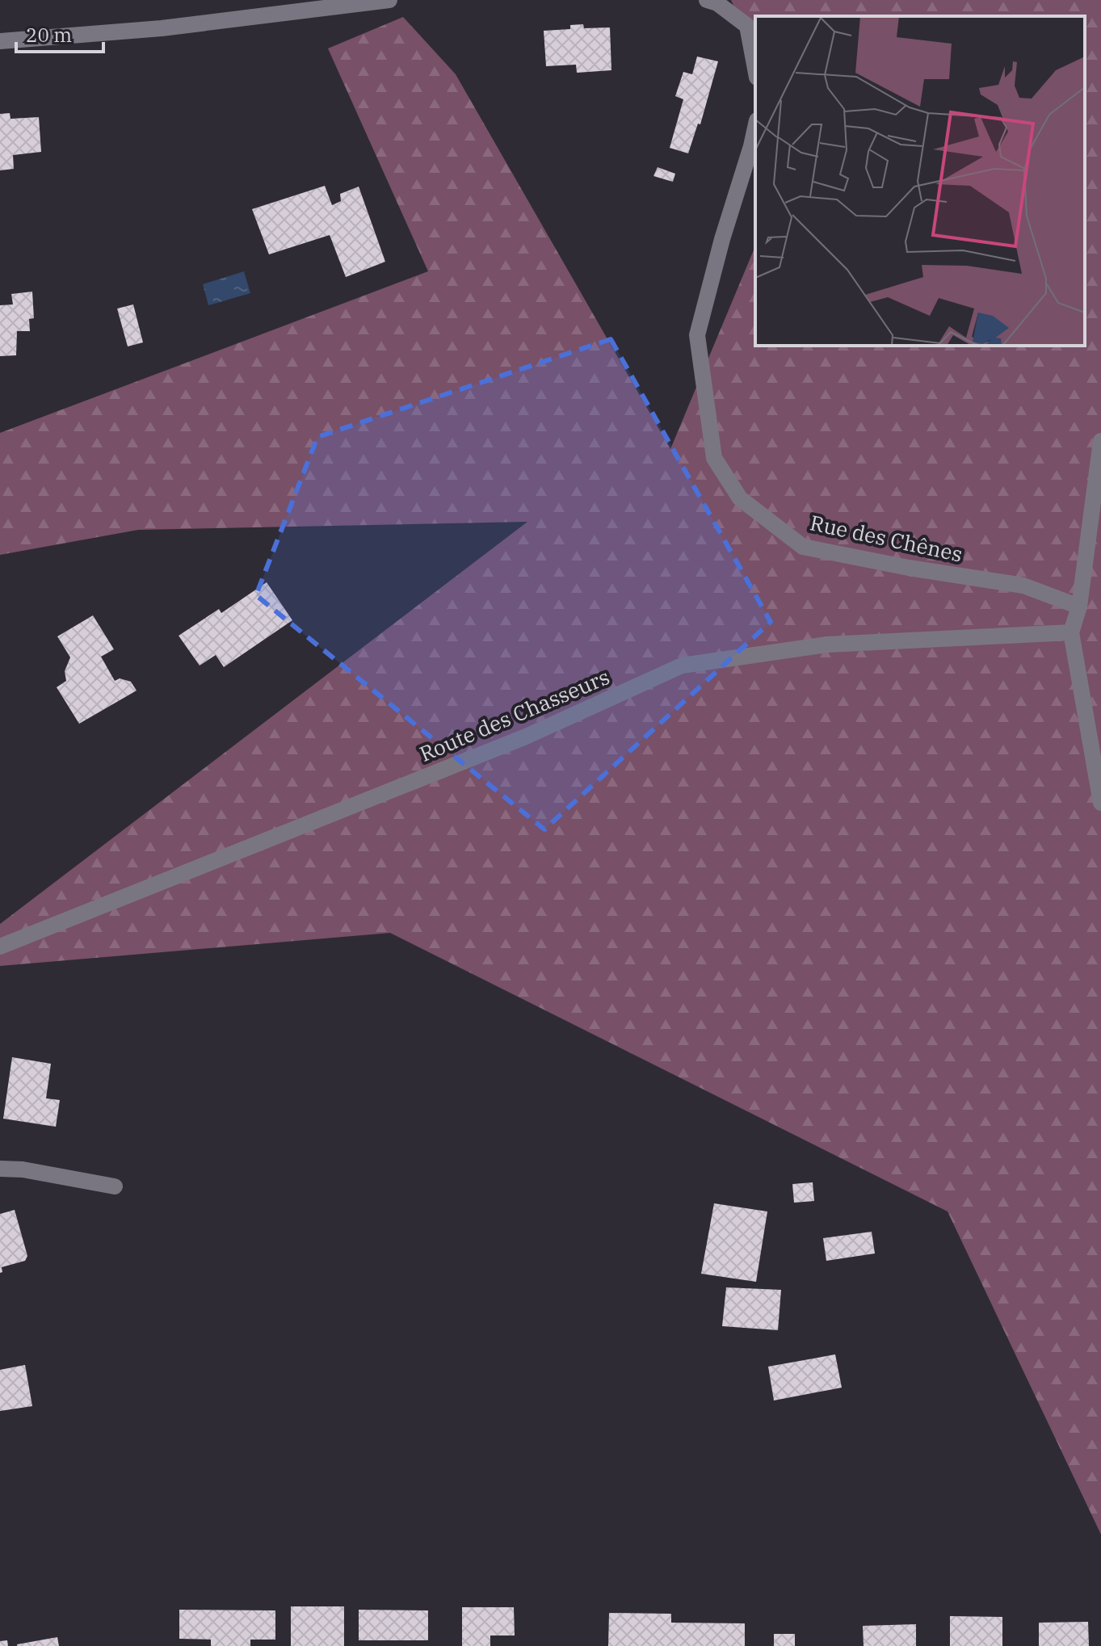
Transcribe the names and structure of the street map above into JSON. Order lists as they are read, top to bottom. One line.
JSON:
{"streets":{"street":["Rue des Chênes","Route des Chasseurs"]},"scale_bar":"20 m"}
